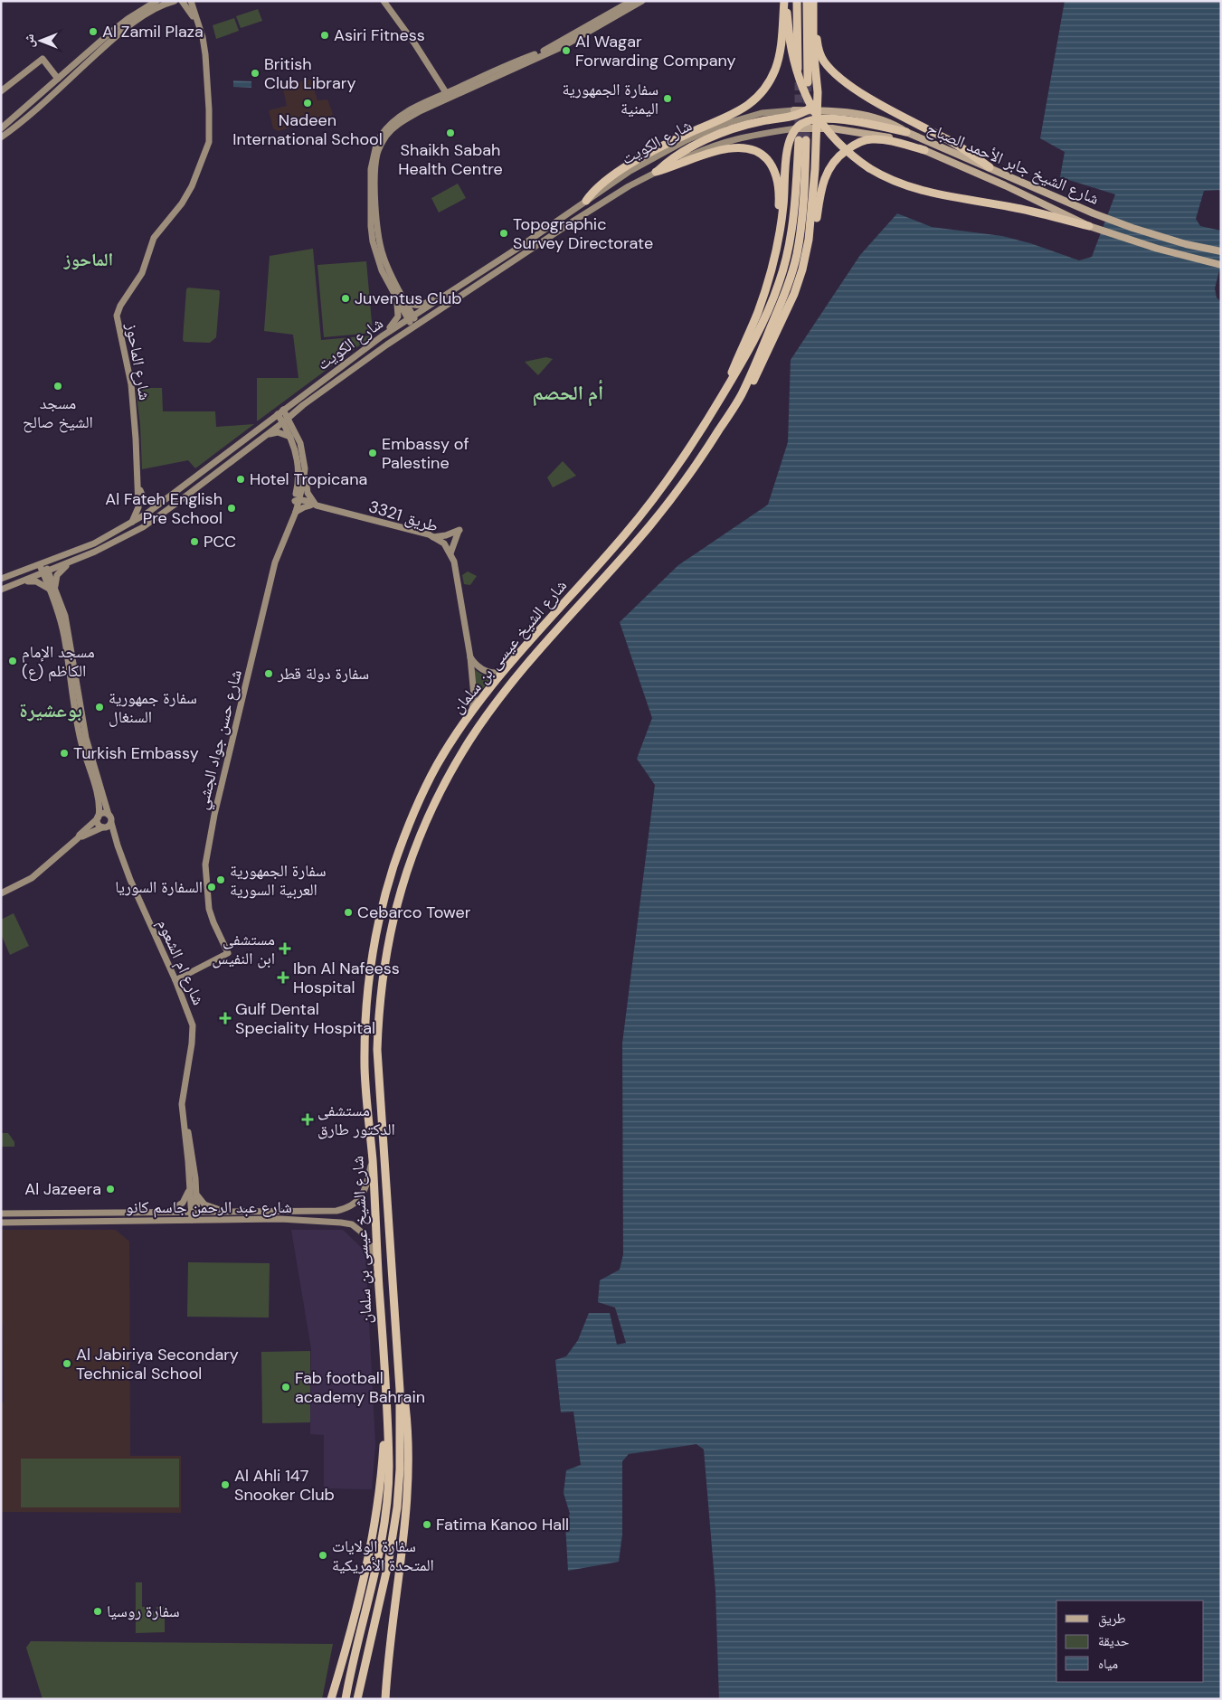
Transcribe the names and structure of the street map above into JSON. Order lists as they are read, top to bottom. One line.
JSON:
{"streets":{"highway":["شارع الشيخ عيسى بن سلمان"],"main road":["شارع الشيخ جابر الأحمد الصباح"],"street":["شارع الكويت","شارع الماحوز","طريق 3321","شارع حسن جواد الجشي","شارع ام الشعوم","شارع عبد الرحمن جاسم كانو"]},"crossings":[["شارع الكويت","شارع الشيخ جابر الأحمد الصباح"],["شارع الكويت","شارع الماحوز"],["شارع الكويت","شارع حسن جواد الجشي"],["طريق 3321","شارع الشيخ عيسى بن سلمان"],["طريق 3321","شارع حسن جواد الجشي"],["شارع الشيخ عيسى بن سلمان","شارع عبد الرحمن جاسم كانو"],["شارع حسن جواد الجشي","شارع ام الشعوم"],["شارع ام الشعوم","شارع عبد الرحمن جاسم كانو"]],"districts":["الماحوز","أم الحصم","بوعشيرة"],"places":{"other":["Al Zamil Plaza","Asiri Fitness","Al Wagar Forwarding Company","British Club Library","سفارة الجمهورية اليمنية","Nadeen International School","Shaikh Sabah Health Centre","Topographic Survey Directorate","Juventus Club","مسجد الشيخ صالح","Embassy of Palestine","Hotel Tropicana","Al Fateh English Pre School","PCC","مسجد الإمام الكاظم (ع)","سفارة دولة قطر","سفارة جمهورية السنغال","Turkish Embassy","سفارة الجمهورية العربية السورية","السفارة السوريا","Cebarco Tower","Al Jazeera","Al Jabiriya Secondary Technical School","Fab football academy Bahrain","Al Ahli 147 Snooker Club","Fatima Kanoo Hall","سفارة الولايات المتحدة الأمريكية","سفارة روسيا"],"health":["مستشفى ابن النفيس","Ibn Al Nafeess Hospital","Gulf Dental Speciality Hospital","مستشفى الدكتور طارق"]},"legend":["طريق","حديقة","مياه"],"north":"left"}
